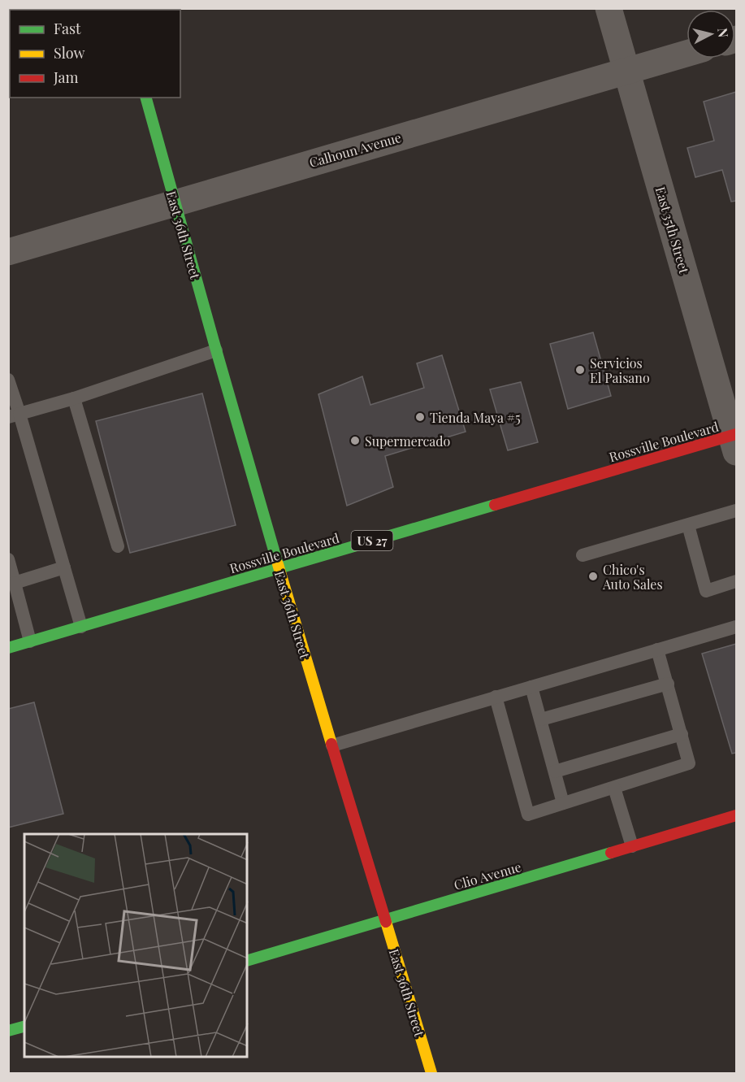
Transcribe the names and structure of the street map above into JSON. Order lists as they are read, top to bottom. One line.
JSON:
{"streets":{"main road":["East 36th Street","Rossville Boulevard","US 27","Clio Avenue"],"street":["Calhoun Avenue","East 35th Street"]},"crossings":[["Calhoun Avenue","East 35th Street"],["Calhoun Avenue","East 36th Street"],["East 35th Street","Rossville Boulevard"],["East 36th Street","Rossville Boulevard"],["East 36th Street","Clio Avenue"]],"places":["Servicios El Paisano","Tienda Maya #5","Supermercado","Chico's Auto Sales"],"legend":["Fast","Slow","Jam"],"north":"right"}
